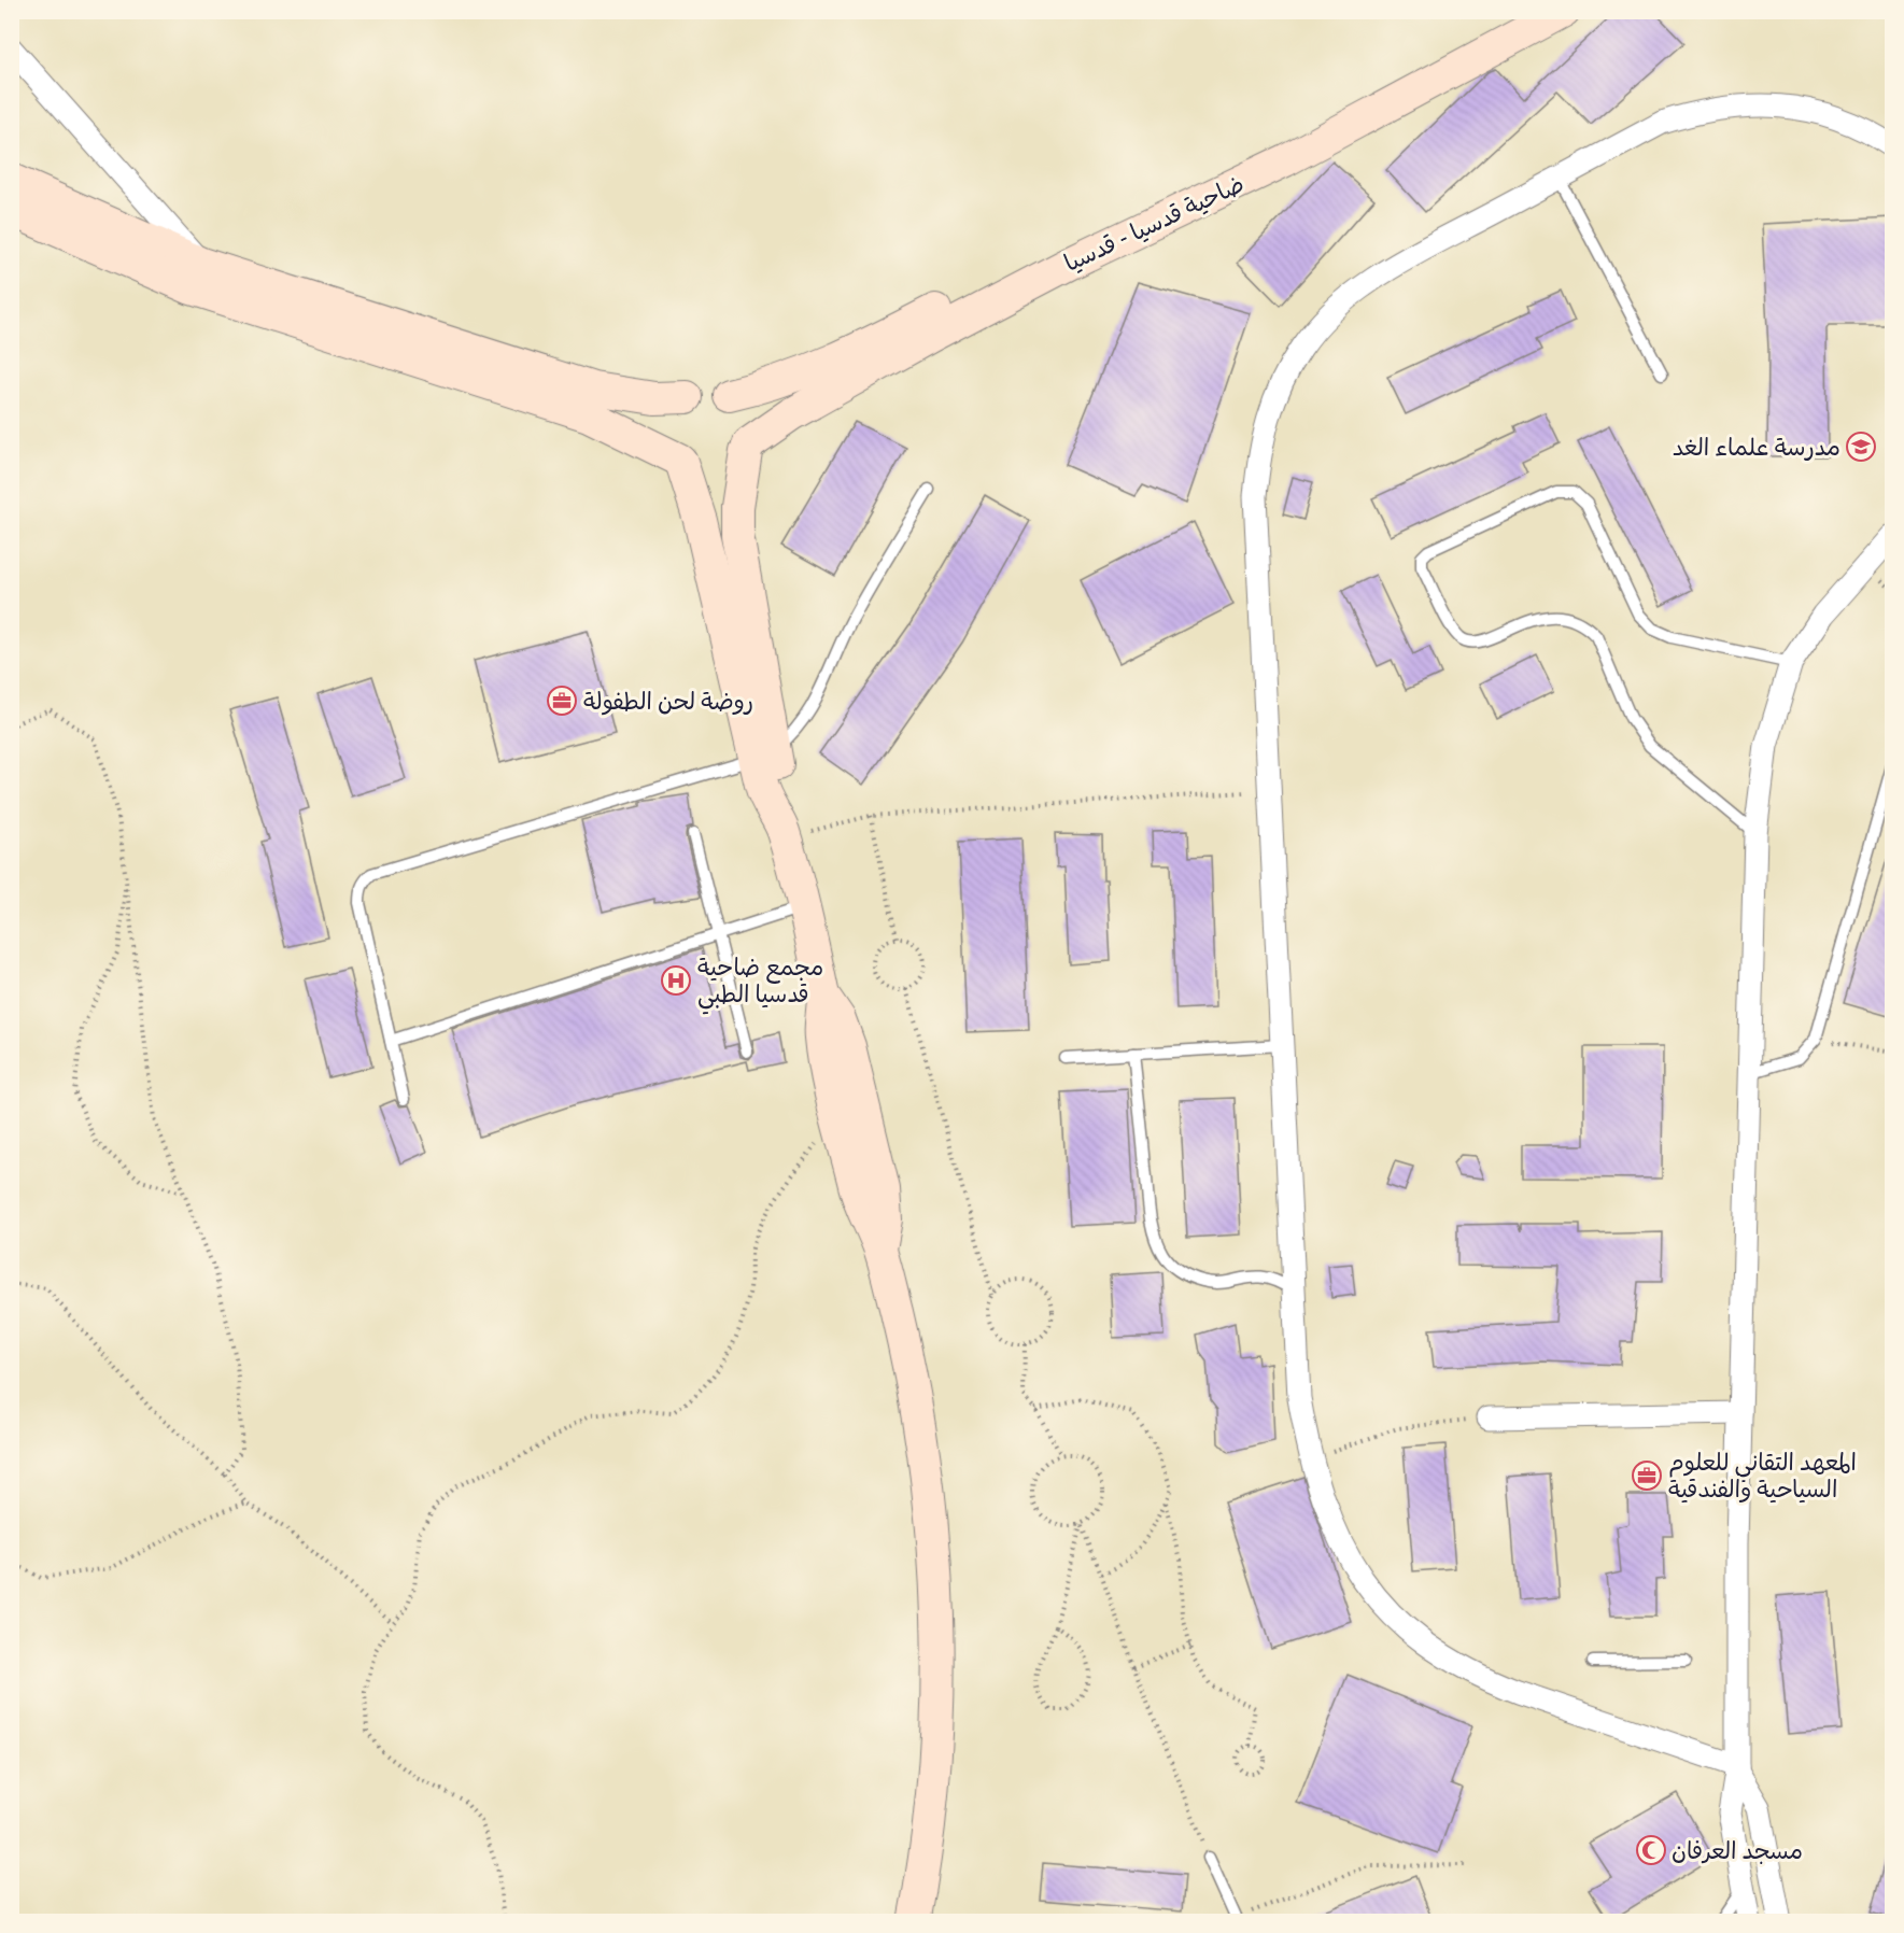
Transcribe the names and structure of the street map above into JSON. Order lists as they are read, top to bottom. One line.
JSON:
{"streets":{"main road":["ضاحية قدسيا - قدسيا"]},"places":{"school or university":["مدرسة علماء الغد"],"office":["روضة لحن الطفولة","المعهد التقاني للعلوم السياحية والفندقية"],"hospital":["مجمع ضاحية قدسيا الطبي"],"mosque":["مسجد العرفان"]}}
